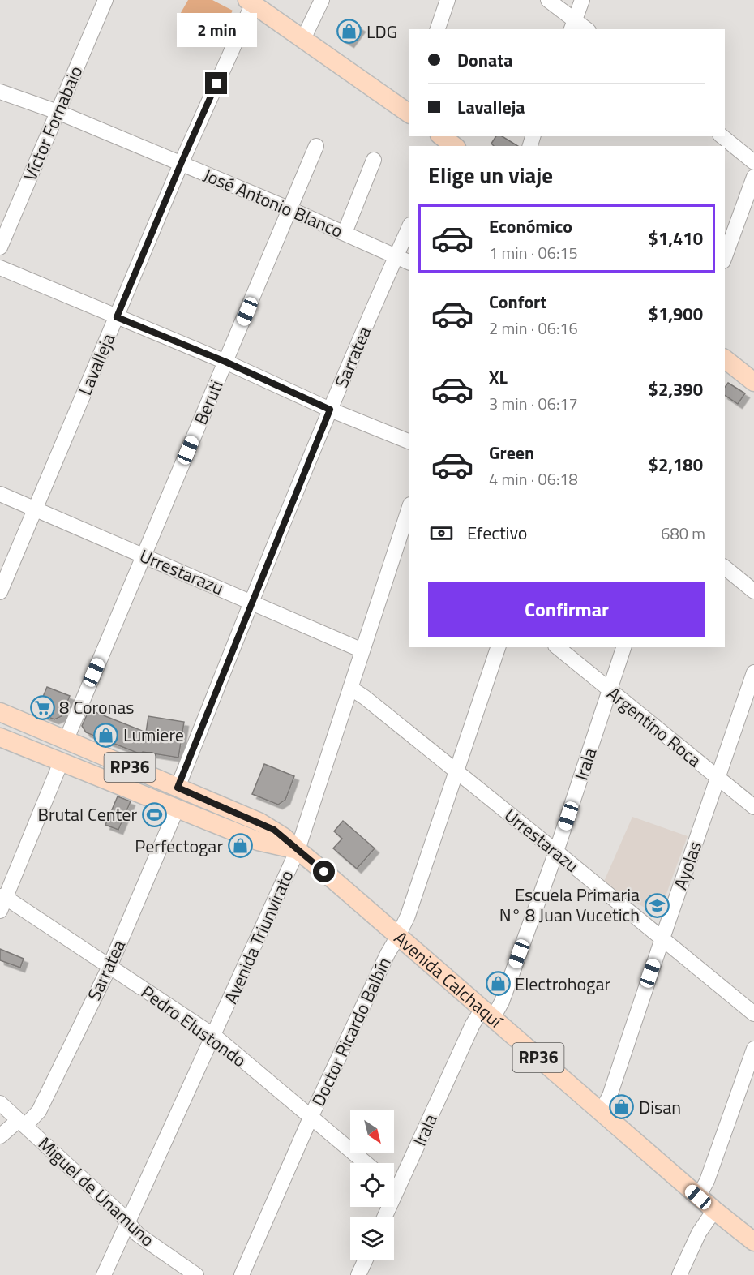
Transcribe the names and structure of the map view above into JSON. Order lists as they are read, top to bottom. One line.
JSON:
{"streets":{"main road":["RP36","Avenida Calchaquí"],"street":["Víctor Fornabaio","José Antonio Blanco","Sarratea","Lavalleja","Beruti","Urrestarazu","Argentino Roca","Irala","Ayolas","Avenida Triunvirato","Pedro Elustondo","Doctor Ricardo Balbín","Miguel de Unamuno"]},"crossings":[["Víctor Fornabaio","José Antonio Blanco"],["José Antonio Blanco","Sarratea"],["José Antonio Blanco","Lavalleja"],["José Antonio Blanco","Beruti"],["Sarratea","Urrestarazu"],["Sarratea","Avenida Calchaquí"],["Sarratea","Pedro Elustondo"],["Sarratea","Miguel de Unamuno"],["Lavalleja","Urrestarazu"],["Beruti","Urrestarazu"],["Beruti","Avenida Calchaquí"],["Urrestarazu","Irala"],["Urrestarazu","Ayolas"],["Urrestarazu","Avenida Triunvirato"],["Urrestarazu","Doctor Ricardo Balbín"],["Argentino Roca","Irala"],["Argentino Roca","Ayolas"],["Irala","Avenida Calchaquí"],["Ayolas","Avenida Calchaquí"],["Avenida Triunvirato","Avenida Calchaquí"],["Avenida Triunvirato","Pedro Elustondo"],["Avenida Triunvirato","Miguel de Unamuno"],["Avenida Calchaquí","Doctor Ricardo Balbín"],["Pedro Elustondo","Doctor Ricardo Balbín"]],"places":{"shop":["LDG","Lumiere","Perfectogar","Electrohogar","Disan"],"supermarket":["8 Coronas"],"sports":["Brutal Center"],"school or university":["Escuela Primaria N° 8 Juan Vucetich"]},"north":"bottom right","page":{"bubble":"2 min","banner":["Donata","Lavalleja"],"heading":"Elige un viaje","list":[{"name":"Económico","note":"1 min · 06:15","value":"$1,410"},{"name":"Confort","note":"2 min · 06:16","value":"$1,900"},{"name":"XL","note":"3 min · 06:17","value":"$2,390"},{"name":"Green","note":"4 min · 06:18","value":"$2,180"}],"pay":["Efectivo","680 m"],"buttons":"Confirmar"}}
